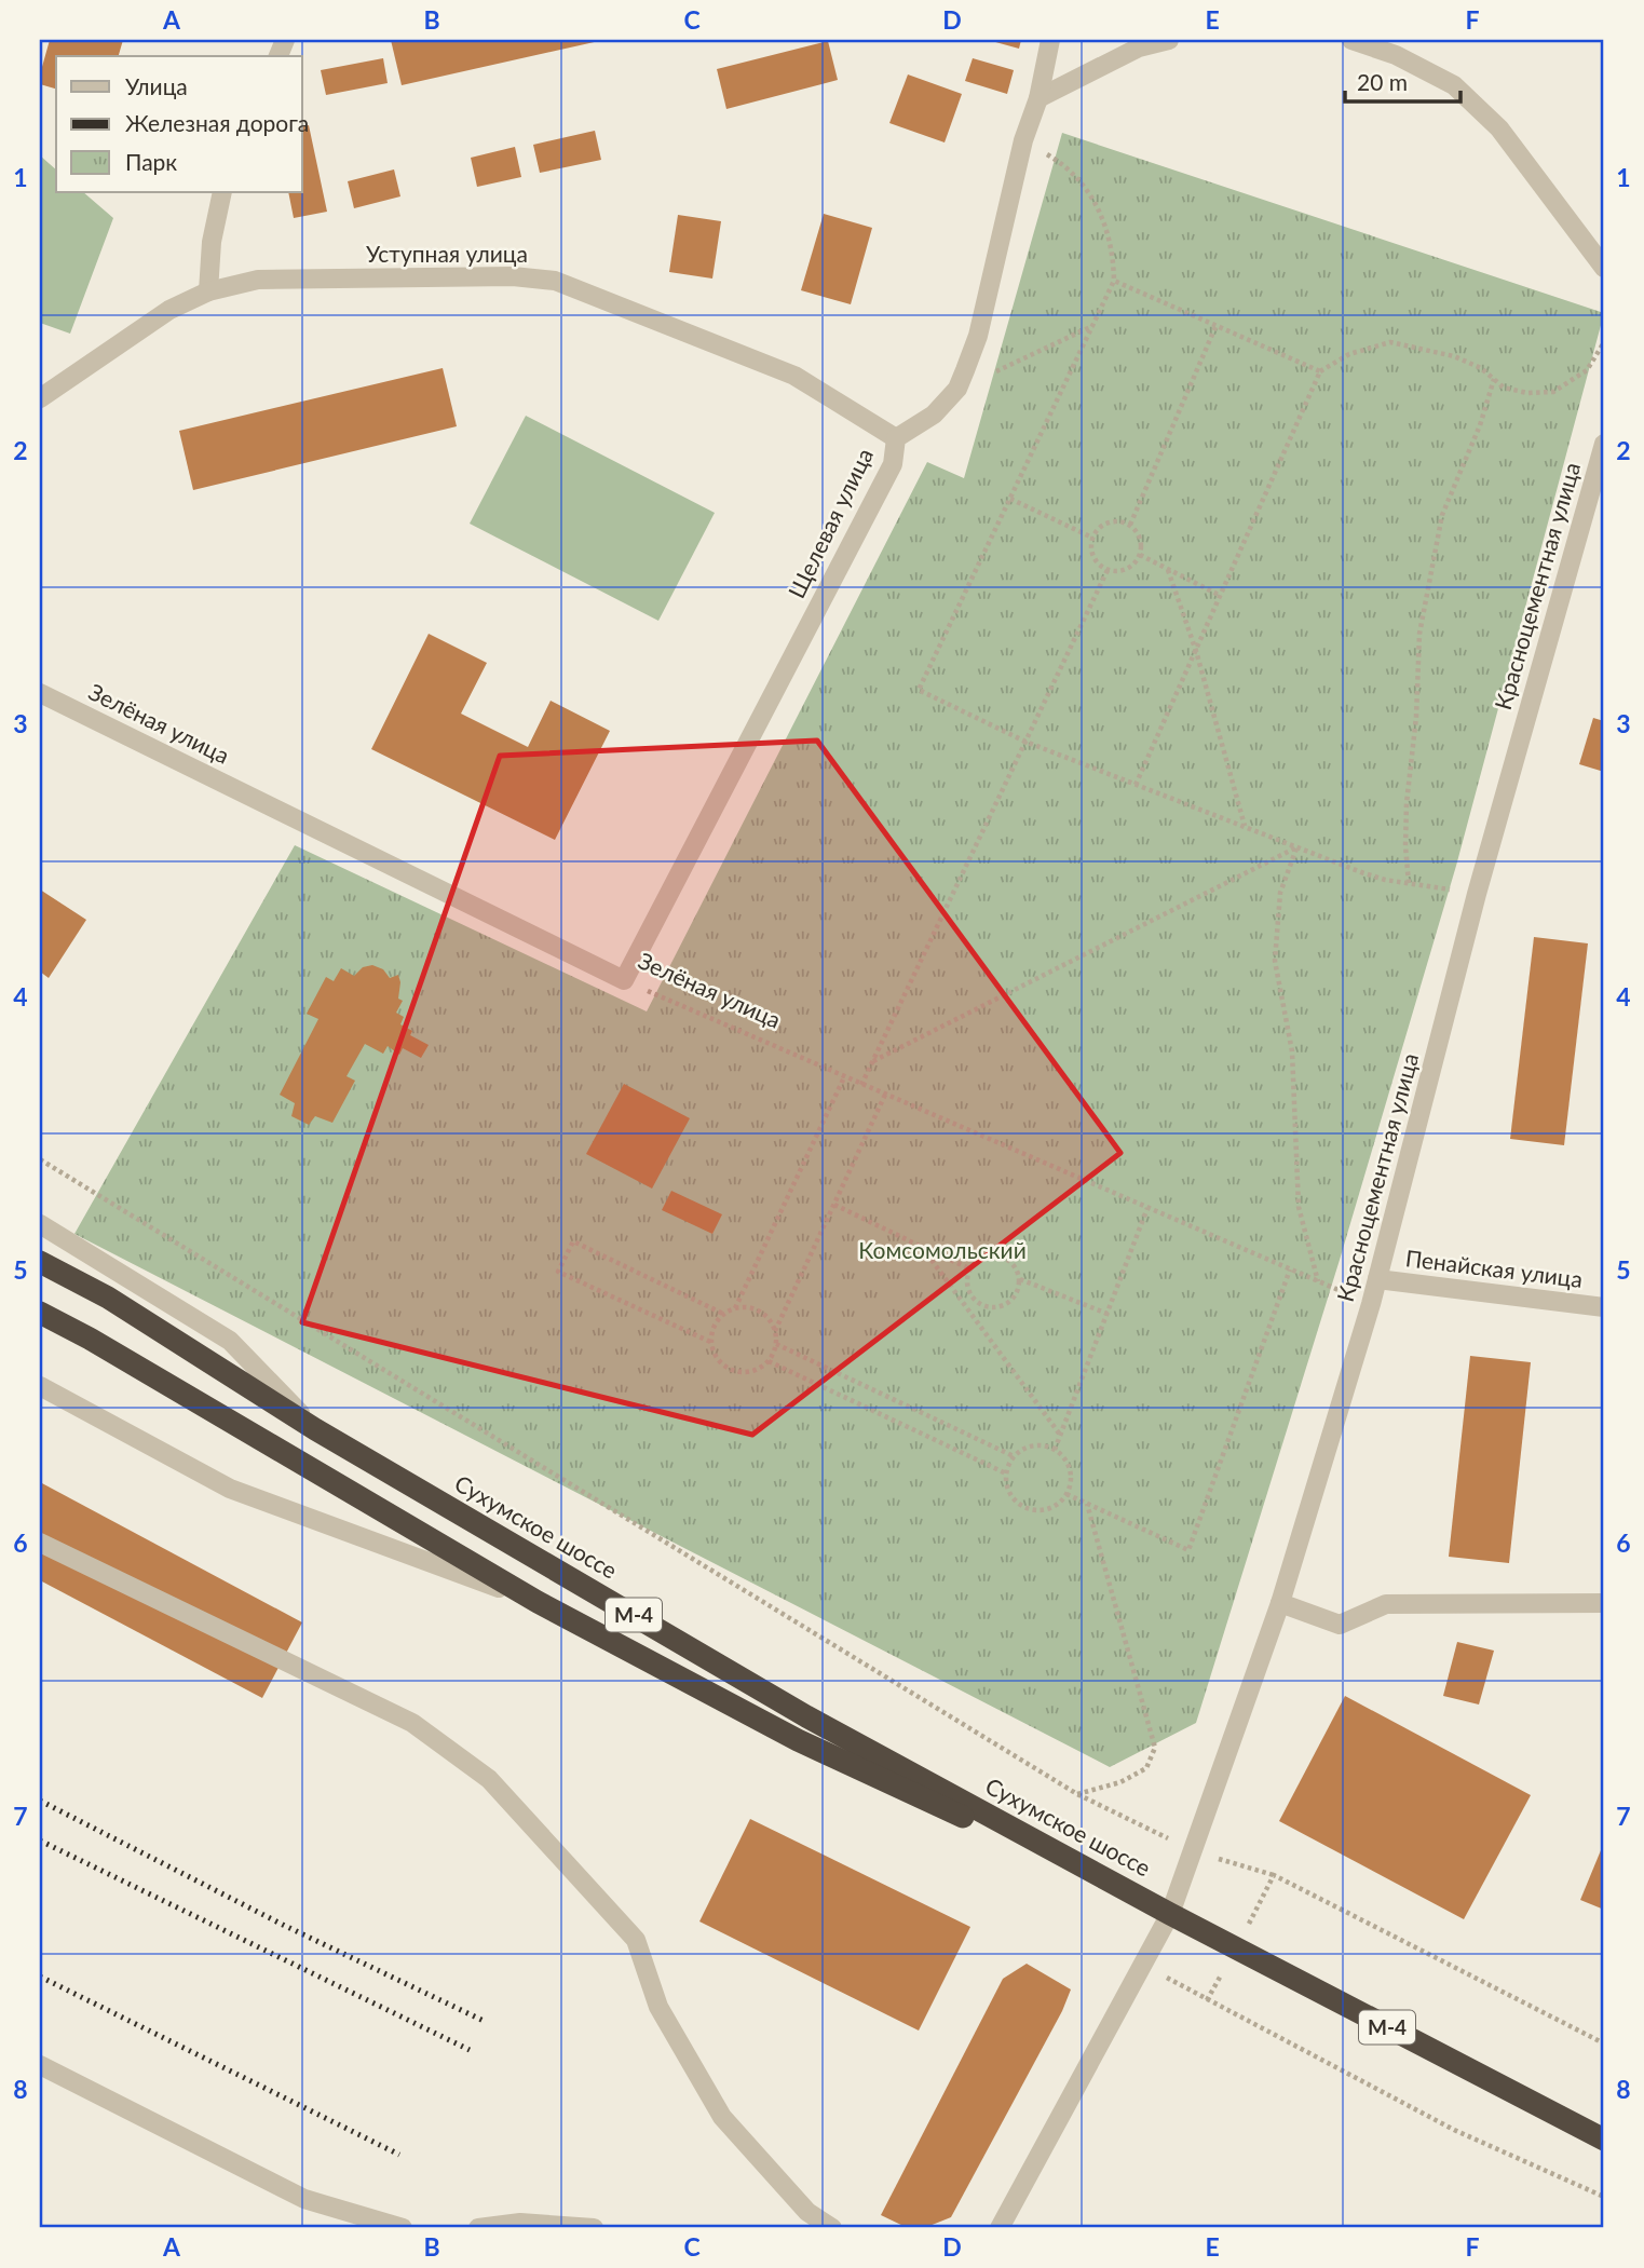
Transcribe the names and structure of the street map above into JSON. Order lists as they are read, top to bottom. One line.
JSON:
{"streets":{"highway":["Сухумское шоссе","М-4"],"street":["Уступная улица","Щелевая улица","Красноцементная улица","Зелёная улица","Пенайская улица"]},"crossings":[["Уступная улица","Щелевая улица"],["Щелевая улица","Зелёная улица"],["Красноцементная улица","Зелёная улица"],["Красноцементная улица","Пенайская улица"],["Красноцементная улица","Сухумское шоссе"]],"parks":["Комсомольский"],"legend":["Улица","Железная дорога","Парк"],"scale_bar":"20 m","grid":{"columns":["A","B","C","D","E","F"],"rows":["1","2","3","4","5","6","7","8"]}}
